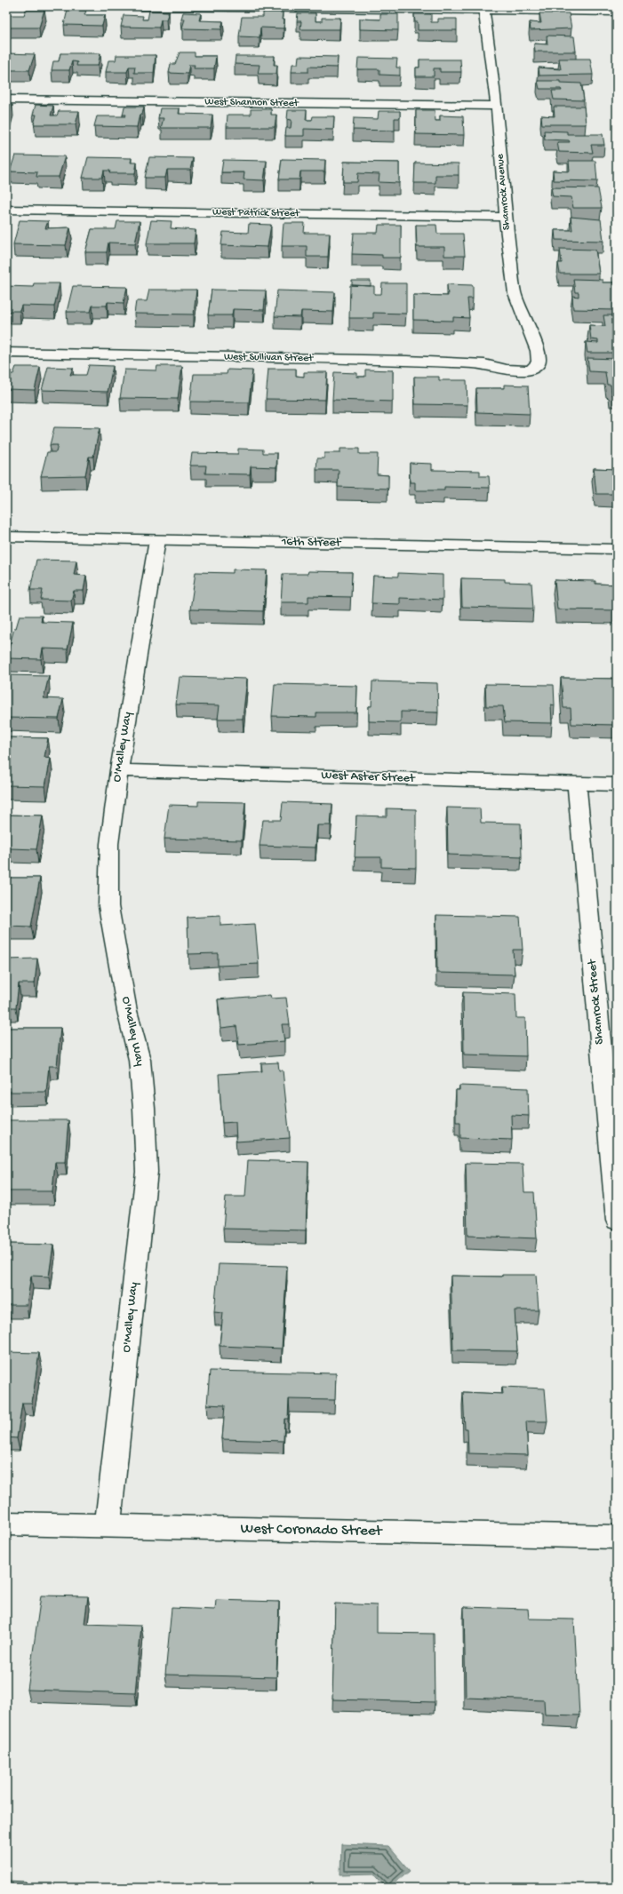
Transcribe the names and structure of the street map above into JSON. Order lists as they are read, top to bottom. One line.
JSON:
{"streets":{"street":["West Shannon Street","Shamrock Avenue","West Patrick Street","West Sullivan Street","16th Street","O'Malley Way","West Aster Street","Shamrock Street","West Coronado Street"]},"crossings":[["West Shannon Street","Shamrock Avenue"],["Shamrock Avenue","West Patrick Street"],["Shamrock Avenue","West Sullivan Street"],["16th Street","O'Malley Way"],["O'Malley Way","West Aster Street"],["O'Malley Way","West Coronado Street"],["West Aster Street","Shamrock Street"]]}
